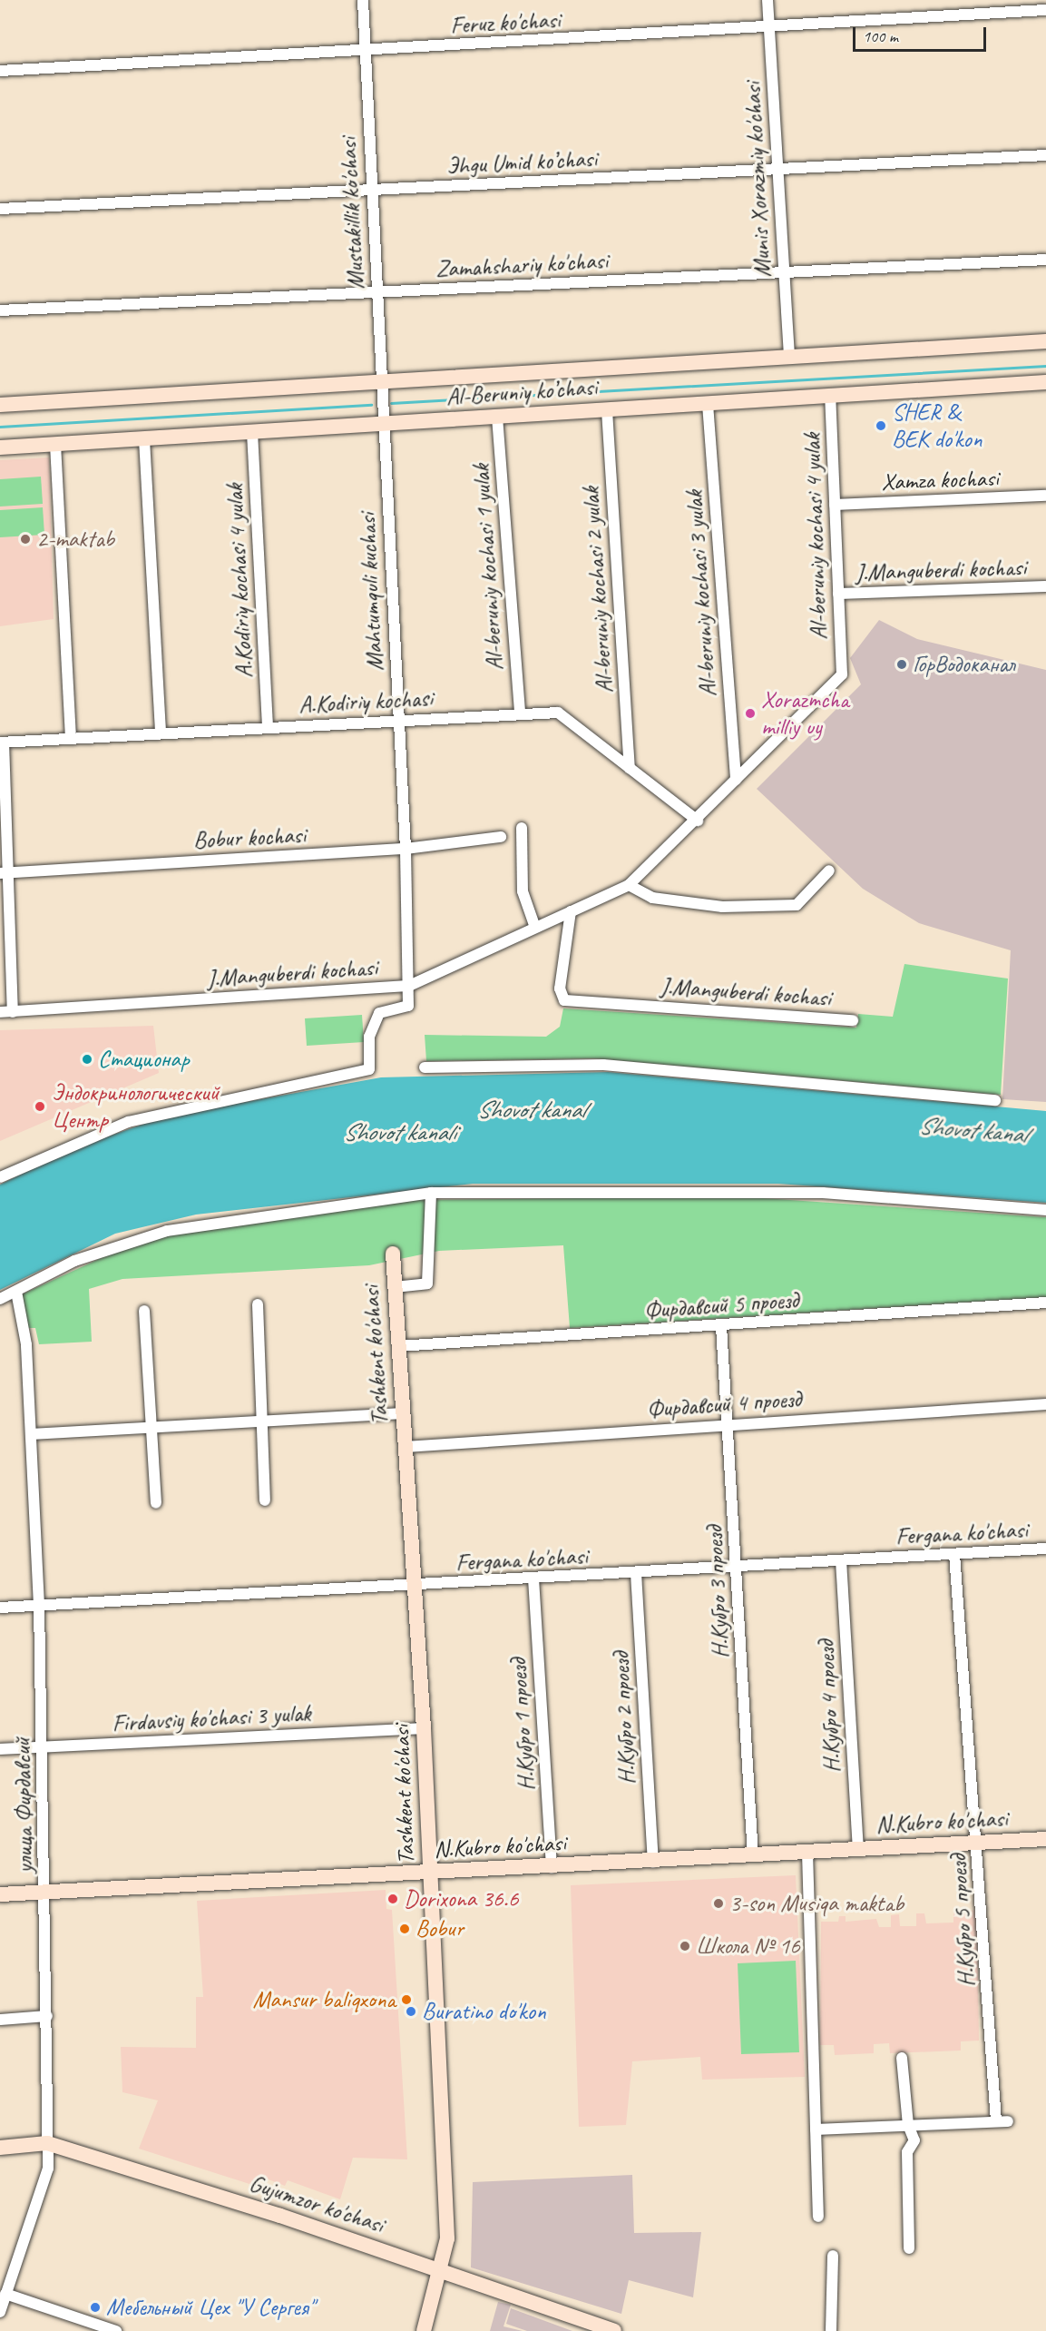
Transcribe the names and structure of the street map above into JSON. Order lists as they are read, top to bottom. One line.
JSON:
{"streets":{"street":["Feruz ko'chasi","Эhgu Umid ko’chasi","Munis Xorazmiy ko'chasi","Mustakillik ko'chasi","Zamahshariy ko'chasi","Al-Beruniy ko’chasi","Xamza kochasi","Al-beruniy kochasi 4 yulak","Al-beruniy kochasi 1 yulak","J.Manguberdi kochasi","A.Kodiriy kochasi 4 yulak","Al-beruniy kochasi 2 yulak","Mahtumquli kuchasi","Al-beruniy kochasi 3 yulak","A.Kodiriy kochasi","Bobur kochasi","Фирдавсий 5 проезд","Tashkent ko'chasi","Фирдавсий 4 проезд","Fergana ko'chasi","Н.Кубро 3 проезд","Н.Кубро 4 проезд","Firdavsiy ko'chasi 3 yulak","Н.Кубро 2 проезд","Н.Кубро 1 проезд","улица Фирдавсий","N.Kubro ko'chasi","Н.Кубро 5 проезд","Gujumzor ko'chasi"]},"crossings":[["Feruz ko'chasi","Munis Xorazmiy ko'chasi"],["Feruz ko'chasi","Mustakillik ko'chasi"],["Эhgu Umid ko’chasi","Munis Xorazmiy ko'chasi"],["Эhgu Umid ko’chasi","Mustakillik ko'chasi"],["Munis Xorazmiy ko'chasi","Zamahshariy ko'chasi"],["Munis Xorazmiy ko'chasi","Al-Beruniy ko’chasi"],["Mustakillik ko'chasi","Zamahshariy ko'chasi"],["Mustakillik ko'chasi","Al-Beruniy ko’chasi"],["Mustakillik ko'chasi","Mahtumquli kuchasi"],["Al-Beruniy ko’chasi","Al-beruniy kochasi 4 yulak"],["Al-Beruniy ko’chasi","Al-beruniy kochasi 1 yulak"],["Al-Beruniy ko’chasi","A.Kodiriy kochasi 4 yulak"],["Al-Beruniy ko’chasi","Al-beruniy kochasi 2 yulak"],["Al-Beruniy ko’chasi","Mahtumquli kuchasi"],["Al-Beruniy ko’chasi","Al-beruniy kochasi 3 yulak"],["Xamza kochasi","Al-beruniy kochasi 4 yulak"],["Al-beruniy kochasi 4 yulak","J.Manguberdi kochasi"],["Al-beruniy kochasi 1 yulak","A.Kodiriy kochasi"],["J.Manguberdi kochasi","Mahtumquli kuchasi"],["J.Manguberdi kochasi","Al-beruniy kochasi 3 yulak"],["J.Manguberdi kochasi","A.Kodiriy kochasi"],["A.Kodiriy kochasi 4 yulak","A.Kodiriy kochasi"],["Al-beruniy kochasi 2 yulak","A.Kodiriy kochasi"],["Mahtumquli kuchasi","A.Kodiriy kochasi"],["Mahtumquli kuchasi","Bobur kochasi"],["Фирдавсий 5 проезд","Tashkent ko'chasi"],["Фирдавсий 5 проезд","Н.Кубро 3 проезд"],["Tashkent ko'chasi","Фирдавсий 4 проезд"],["Tashkent ko'chasi","Fergana ko'chasi"],["Tashkent ko'chasi","Firdavsiy ko'chasi 3 yulak"],["Tashkent ko'chasi","N.Kubro ko'chasi"],["Tashkent ko'chasi","Gujumzor ko'chasi"],["Фирдавсий 4 проезд","Н.Кубро 3 проезд"],["Fergana ko'chasi","Н.Кубро 3 проезд"],["Fergana ko'chasi","Н.Кубро 4 проезд"],["Fergana ko'chasi","Н.Кубро 2 проезд"],["Fergana ko'chasi","Н.Кубро 1 проезд"],["Fergana ko'chasi","улица Фирдавсий"],["Fergana ko'chasi","Н.Кубро 5 проезд"],["Н.Кубро 3 проезд","N.Kubro ko'chasi"],["Н.Кубро 4 проезд","N.Kubro ko'chasi"],["Firdavsiy ko'chasi 3 yulak","улица Фирдавсий"],["Н.Кубро 2 проезд","N.Kubro ko'chasi"],["Н.Кубро 1 проезд","N.Kubro ko'chasi"],["улица Фирдавсий","N.Kubro ko'chasi"],["улица Фирдавсий","Gujumzor ko'chasi"],["N.Kubro ko'chasi","Н.Кубро 5 проезд"]],"water":["Shovot kanal","Shovot kanali"],"places":["SHER & BEK do'kon","2-maktab","ГорВодоканал","Xorazmcha milliy uy","Стационар","Эндокринологический Центр","Dorixona 36.6","3-son Musiqa maktab","Bobur","Школа № 16","Mansur baliqxona","Buratino do'kon","Мебельный Цех \"У Сергея\""],"scale_bar":"100 m"}
